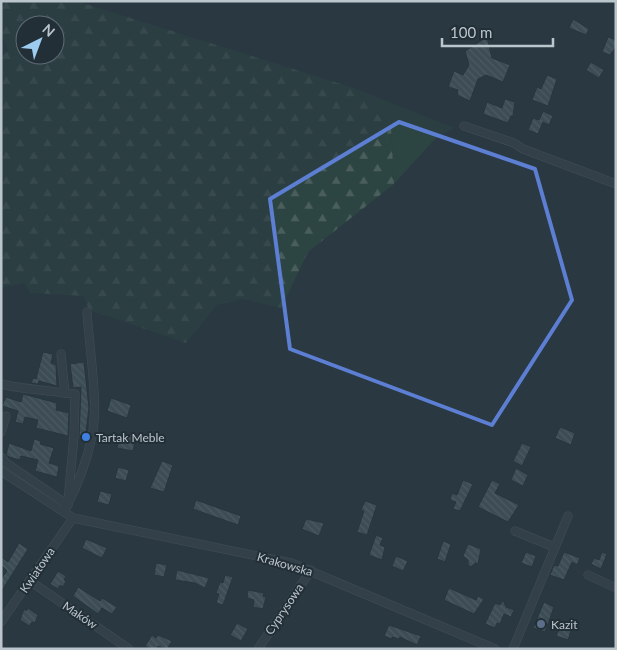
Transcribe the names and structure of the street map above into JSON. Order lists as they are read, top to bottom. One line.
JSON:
{"streets":{"street":["Krakowska","Kwiatowa","Cyprysowa","Maków"]},"crossings":[["Krakowska","Kwiatowa"],["Krakowska","Cyprysowa"],["Kwiatowa","Maków"]],"places":["Tartak Meble","Kazit"],"scale_bar":"100 m","north":"top right"}
